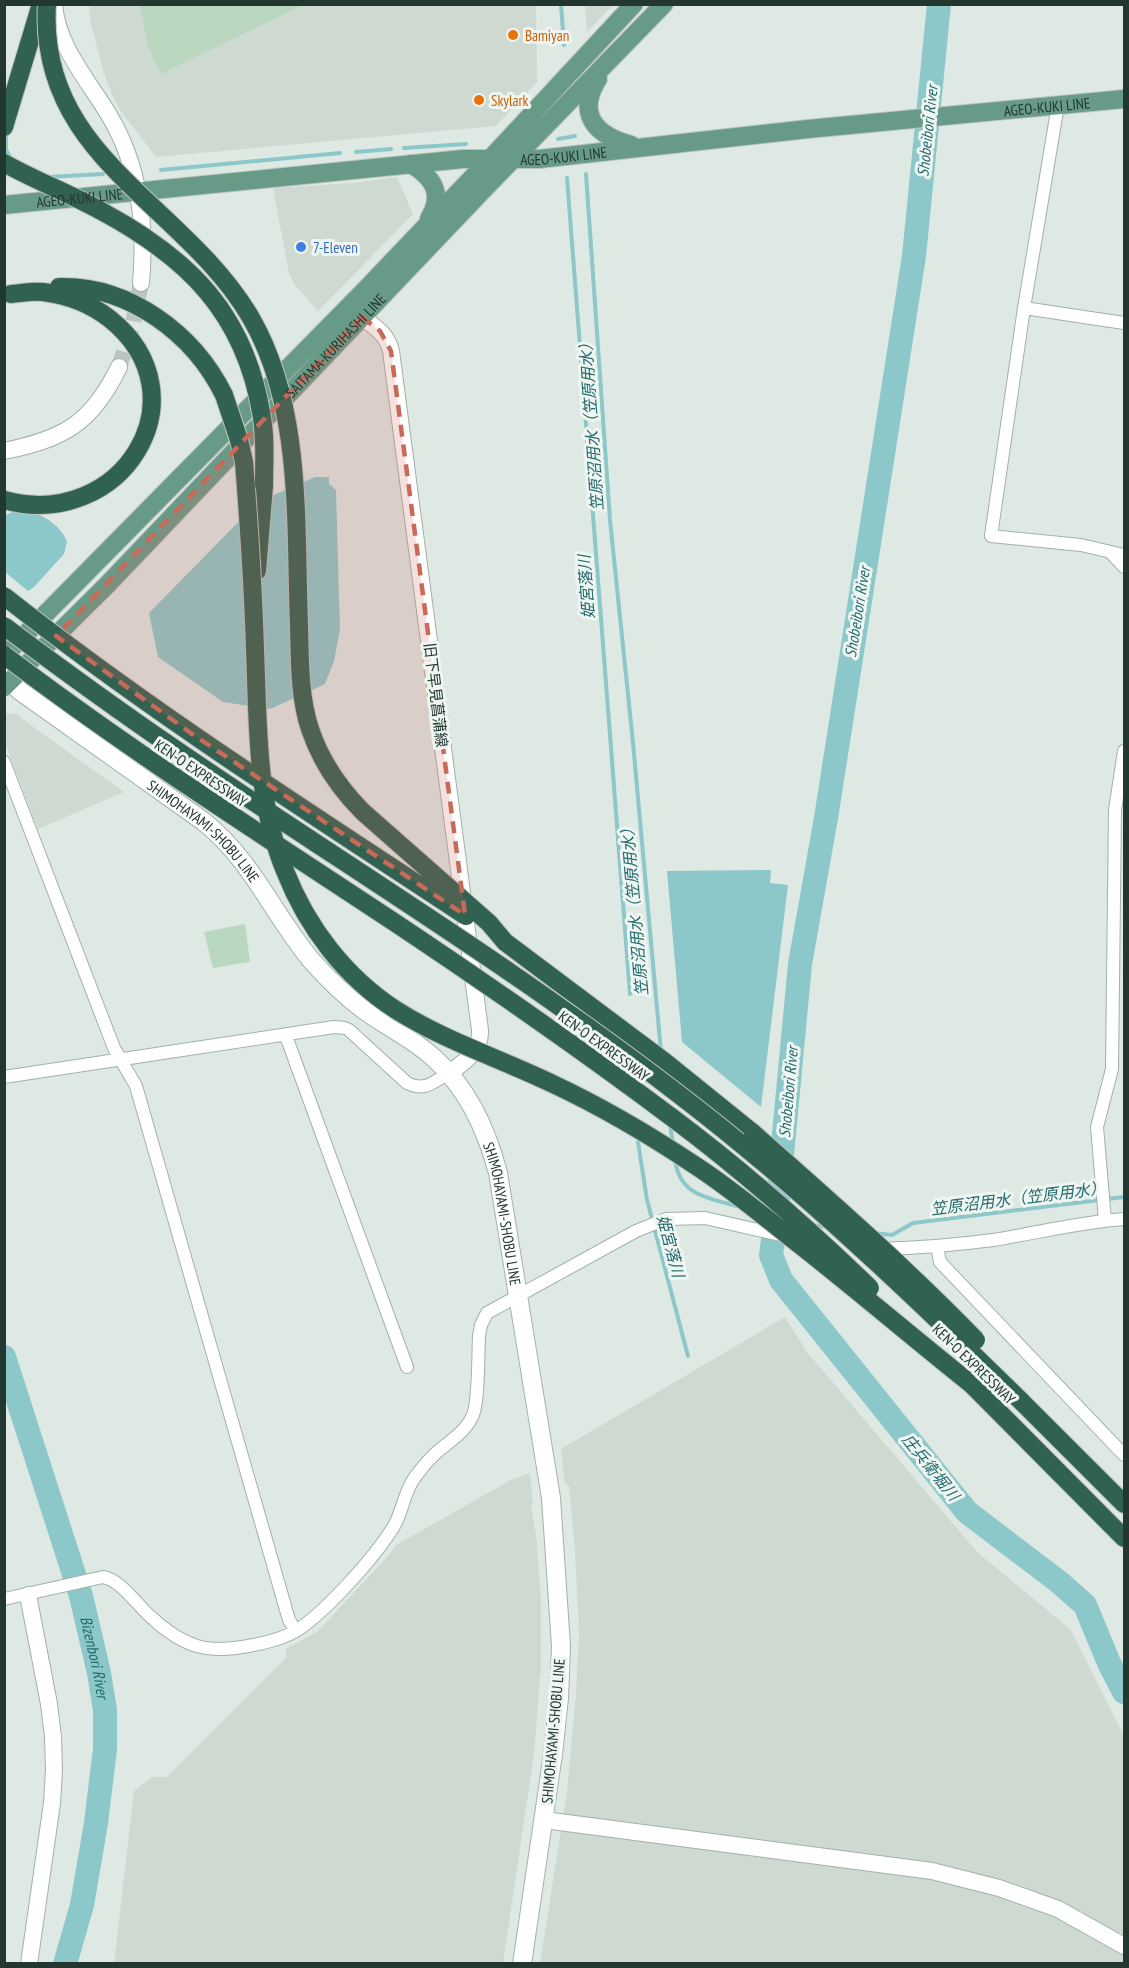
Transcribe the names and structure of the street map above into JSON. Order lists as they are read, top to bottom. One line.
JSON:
{"streets":{"highway":["KEN-O EXPRESSWAY"],"main road":["AGEO-KUKI LINE","SAITAMA-KURIHASHI LINE","SHIMOHAYAMI-SHOBU LINE"],"street":["旧下早見菖蒲線"]},"crossings":[["AGEO-KUKI LINE","SAITAMA-KURIHASHI LINE"],["SAITAMA-KURIHASHI LINE","旧下早見菖蒲線"],["SAITAMA-KURIHASHI LINE","KEN-O EXPRESSWAY"],["SAITAMA-KURIHASHI LINE","SHIMOHAYAMI-SHOBU LINE"],["旧下早見菖蒲線","SHIMOHAYAMI-SHOBU LINE"]],"water":["Shobeibori River","笠原沼用水（笠原用水）","姫宮落川","庄兵衛堀川","Bizenbori River"],"places":["Bamiyan","Skylark","7-Eleven"]}
